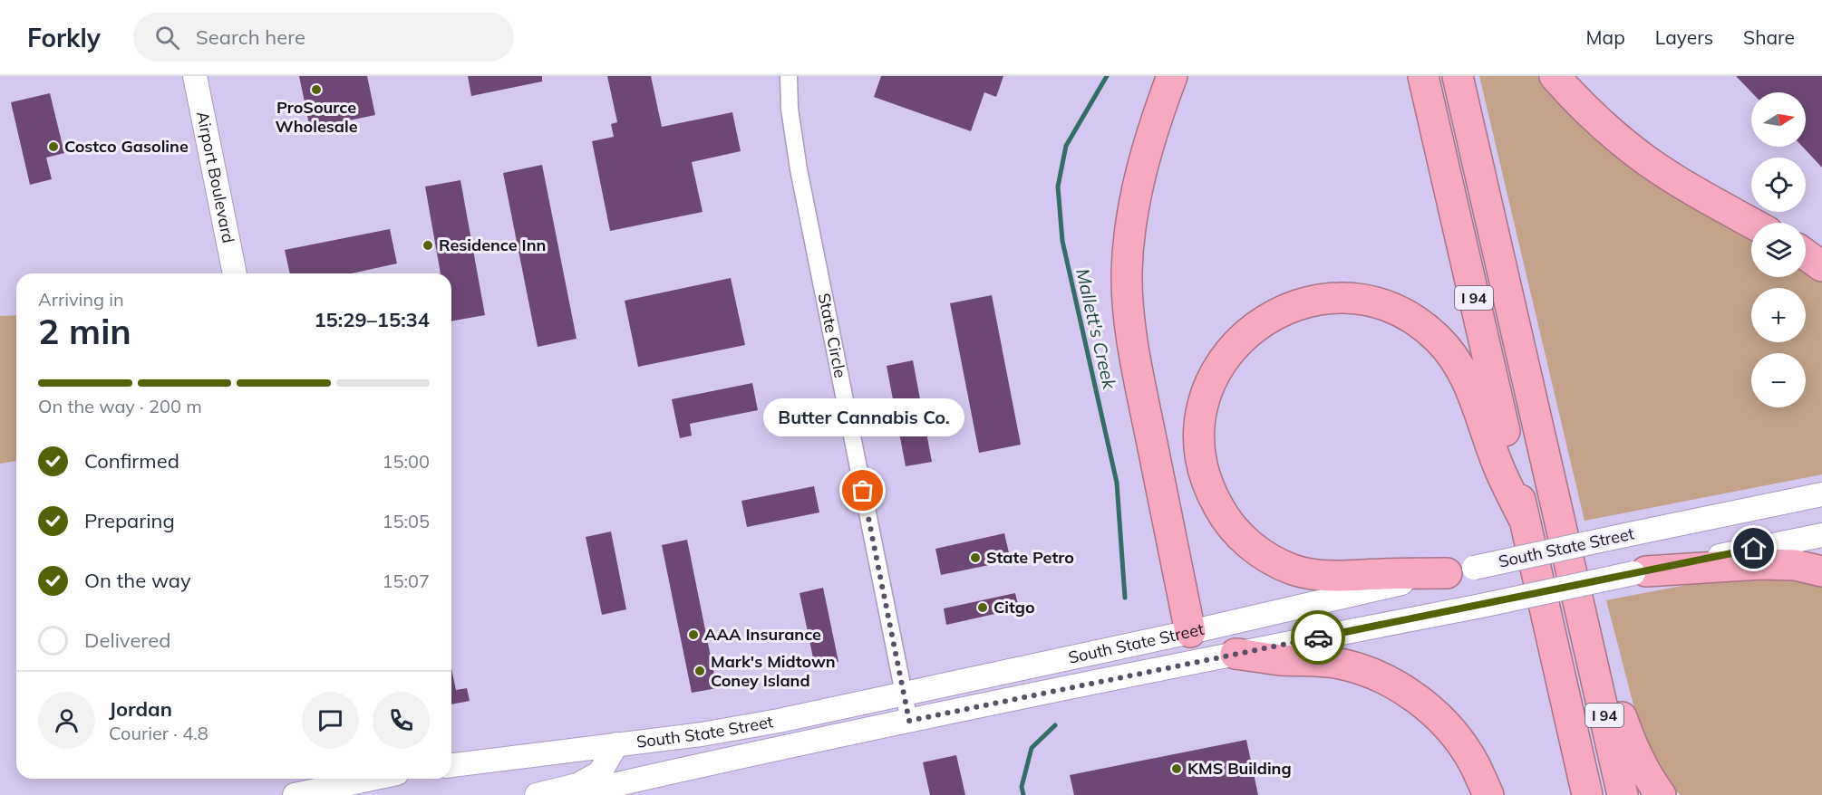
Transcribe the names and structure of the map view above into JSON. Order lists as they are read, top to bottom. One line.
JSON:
{"streets":{"highway":["I 94"],"main road":["Airport Boulevard","South State Street"],"street":["State Circle"]},"crossings":[["State Circle","South State Street"]],"water":["Mallett's Creek"],"places":["ProSource Wholesale","Costco Gasoline","Residence Inn","Butter Cannabis Co.","State Petro","Citgo","AAA Insurance","Mark's Midtown Coney Island","KMS Building"],"north":"right","page":{"header":"Forkly","search":"Search here","nav":["Map","Layers","Share"],"map_buttons":["+","−"],"heading":["2 min","Arriving in","15:29–15:34"],"panel":["Jordan","Courier · 4.8"],"bar":"On the way · 200 m","bubble":"Butter Cannabis Co.","list":[["Confirmed","15:00"],["Preparing","15:05"],["On the way","15:07"],"Delivered"]}}
